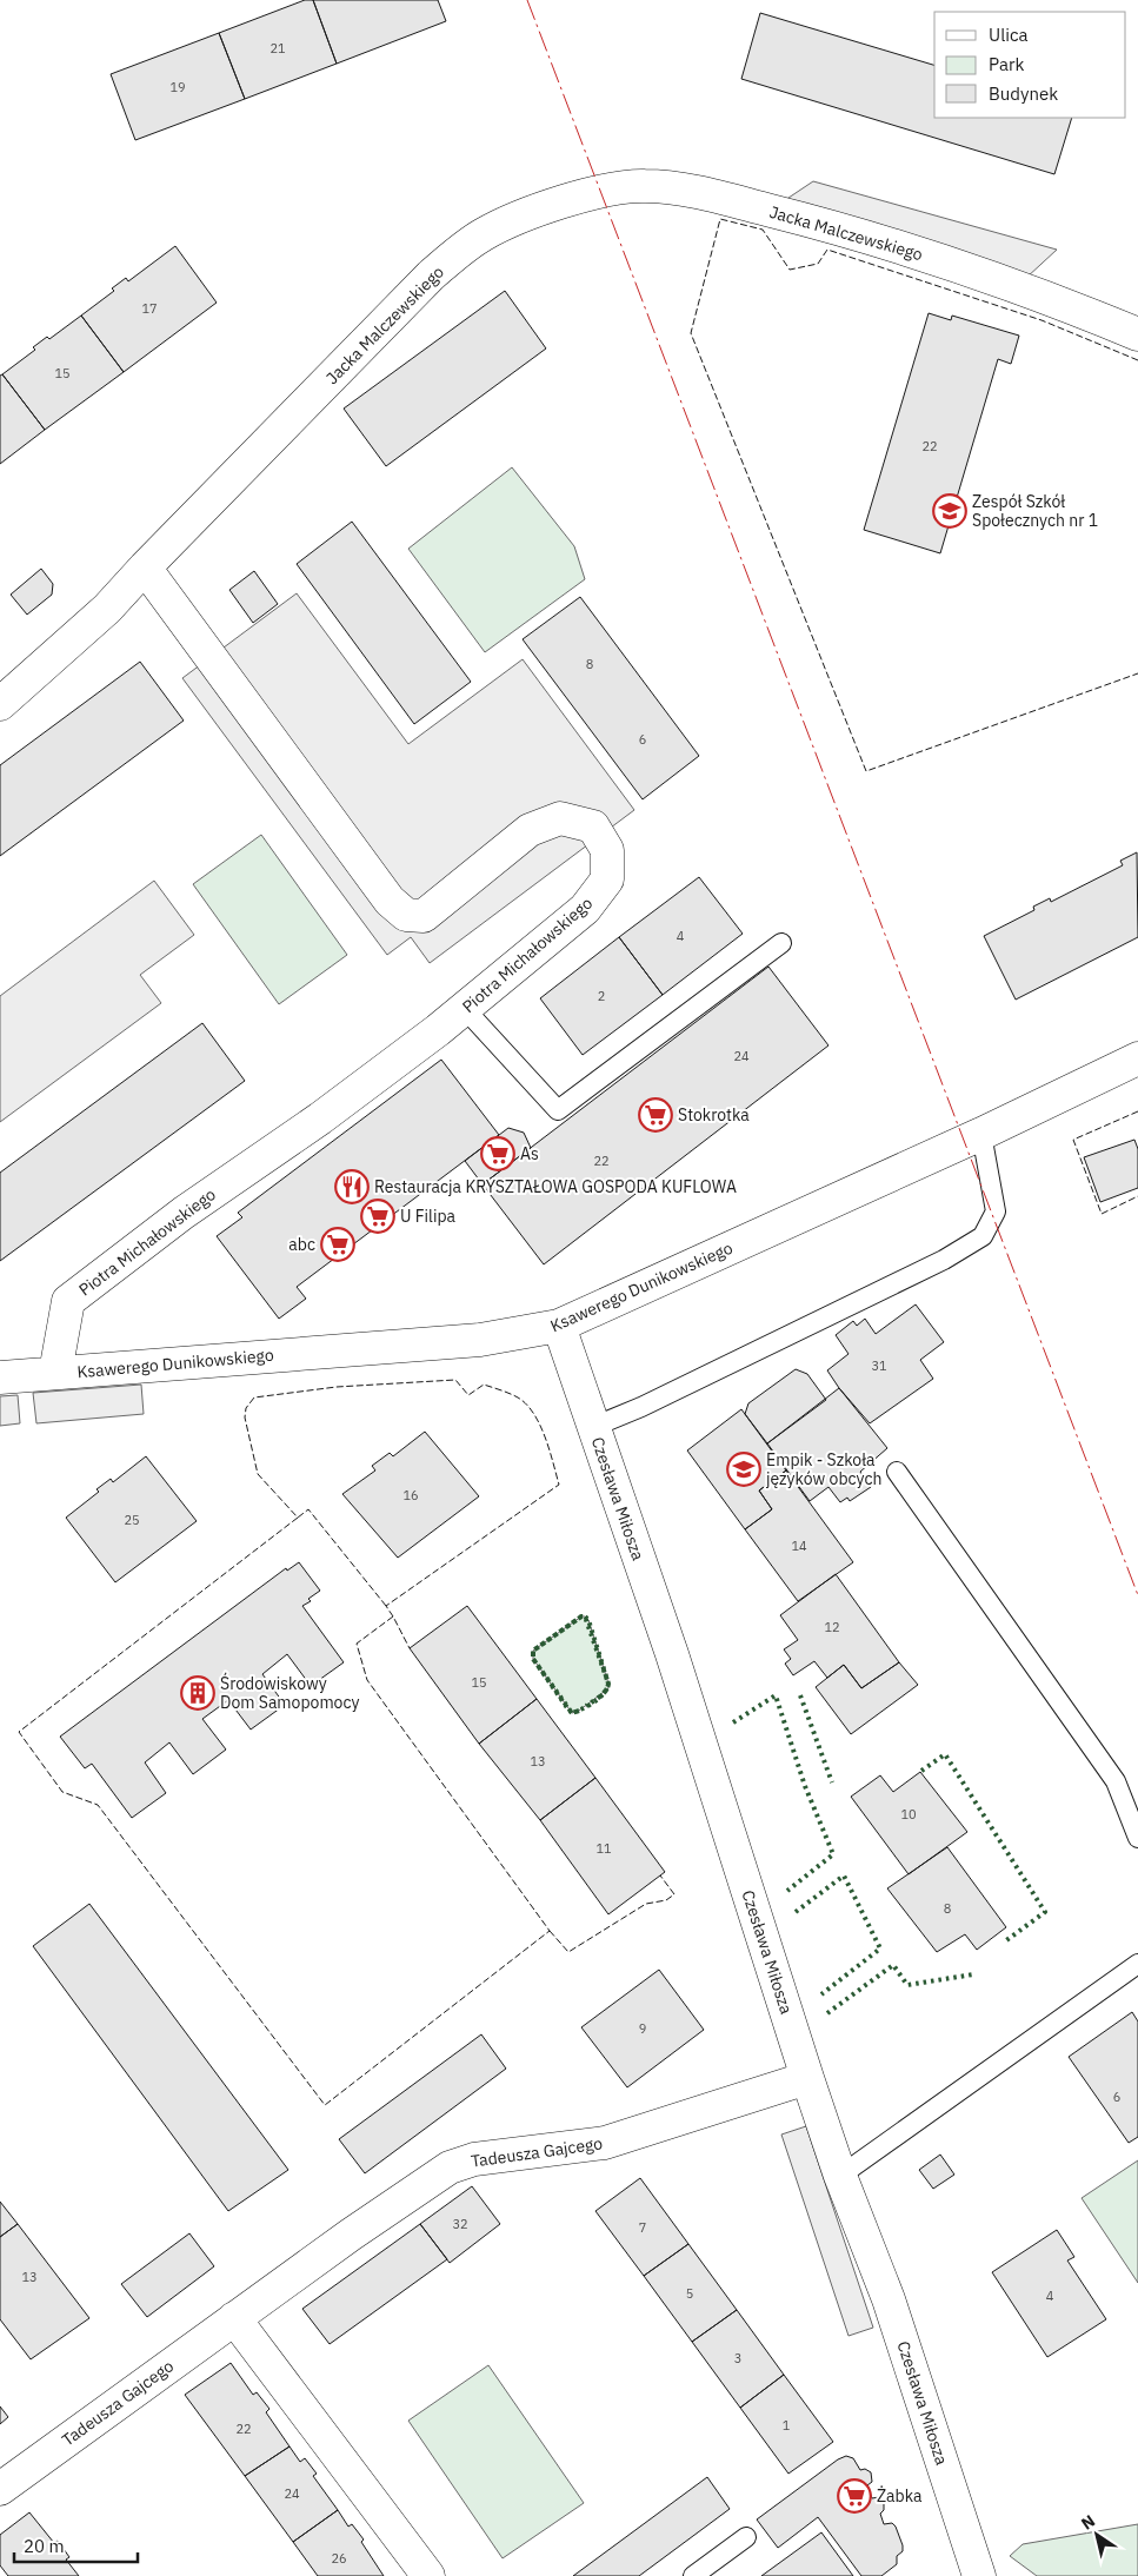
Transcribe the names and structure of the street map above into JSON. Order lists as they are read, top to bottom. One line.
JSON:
{"streets":{"street":["Jacka Malczewskiego","Piotra Michałowskiego","Ksawerego Dunikowskiego","Czesława Miłosza","Tadeusza Gajcego"]},"crossings":[["Jacka Malczewskiego","Piotra Michałowskiego"],["Piotra Michałowskiego","Ksawerego Dunikowskiego"],["Ksawerego Dunikowskiego","Czesława Miłosza"],["Czesława Miłosza","Tadeusza Gajcego"]],"places":{"school or university":["Zespół Szkół Społecznych nr 1","Empik - Szkoła języków obcych"],"supermarket":["Stokrotka","As","U Filipa","abc","Żabka"],"restaurant":["Restauracja KRYSZTAŁOWA GOSPODA KUFLOWA"],"building":["Środowiskowy Dom Samopomocy"]},"house_numbers":["21","19","17","15","22","8","6","4","2","24","22","31","16","25","14","12","15","13","10","11","8","9","6","32","7","13","5","4","3","1","22","24","26"],"legend":["Ulica","Park","Budynek"],"scale_bar":"20 m","north":"top left"}
